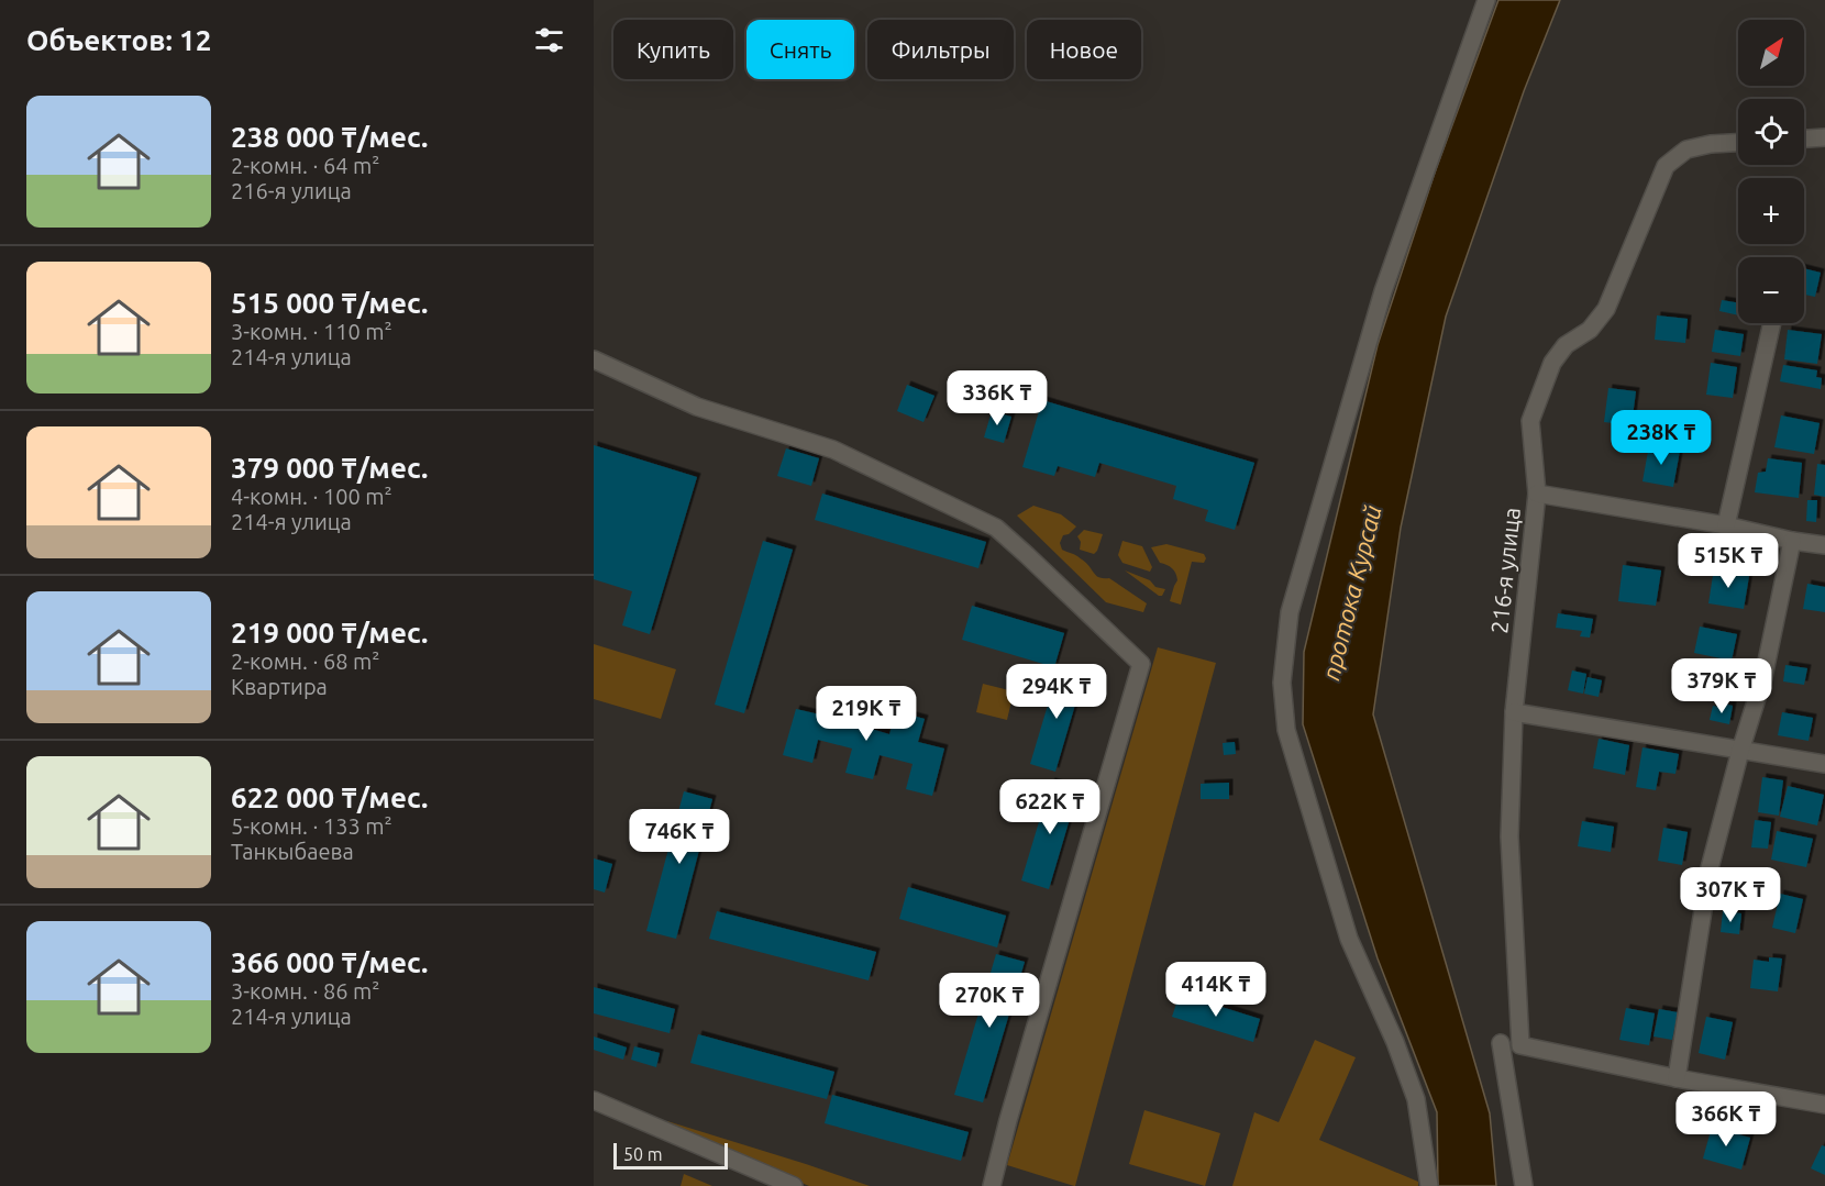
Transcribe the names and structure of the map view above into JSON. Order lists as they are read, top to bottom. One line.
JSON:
{"streets":{"street":["216-я улица"]},"water":["протока Курсай"],"scale_bar":"50 m","north":"top right","page":{"heading":"Объектов: 12","map_buttons":["+","−"],"chip":["Купить","Снять","Фильтры","Новое"],"list":[{"name":"238 000 ₸/мес.","note":"2-комн. · 64 m² · 216-я улица"},{"name":"515 000 ₸/мес.","note":"3-комн. · 110 m² · 214-я улица"},{"name":"379 000 ₸/мес.","note":"4-комн. · 100 m² · 214-я улица"},{"name":"219 000 ₸/мес.","note":"2-комн. · 68 m² · Квартира"},{"name":"622 000 ₸/мес.","note":"5-комн. · 133 m² · Танкыбаева"},{"name":"366 000 ₸/мес.","note":"3-комн. · 86 m² · 214-я улица"}],"price":["336K ₸","238K ₸","515K ₸","379K ₸","294K ₸","219K ₸","622K ₸","746K ₸","307K ₸","414K ₸","270K ₸","366K ₸"],"scale":"50 m"}}
